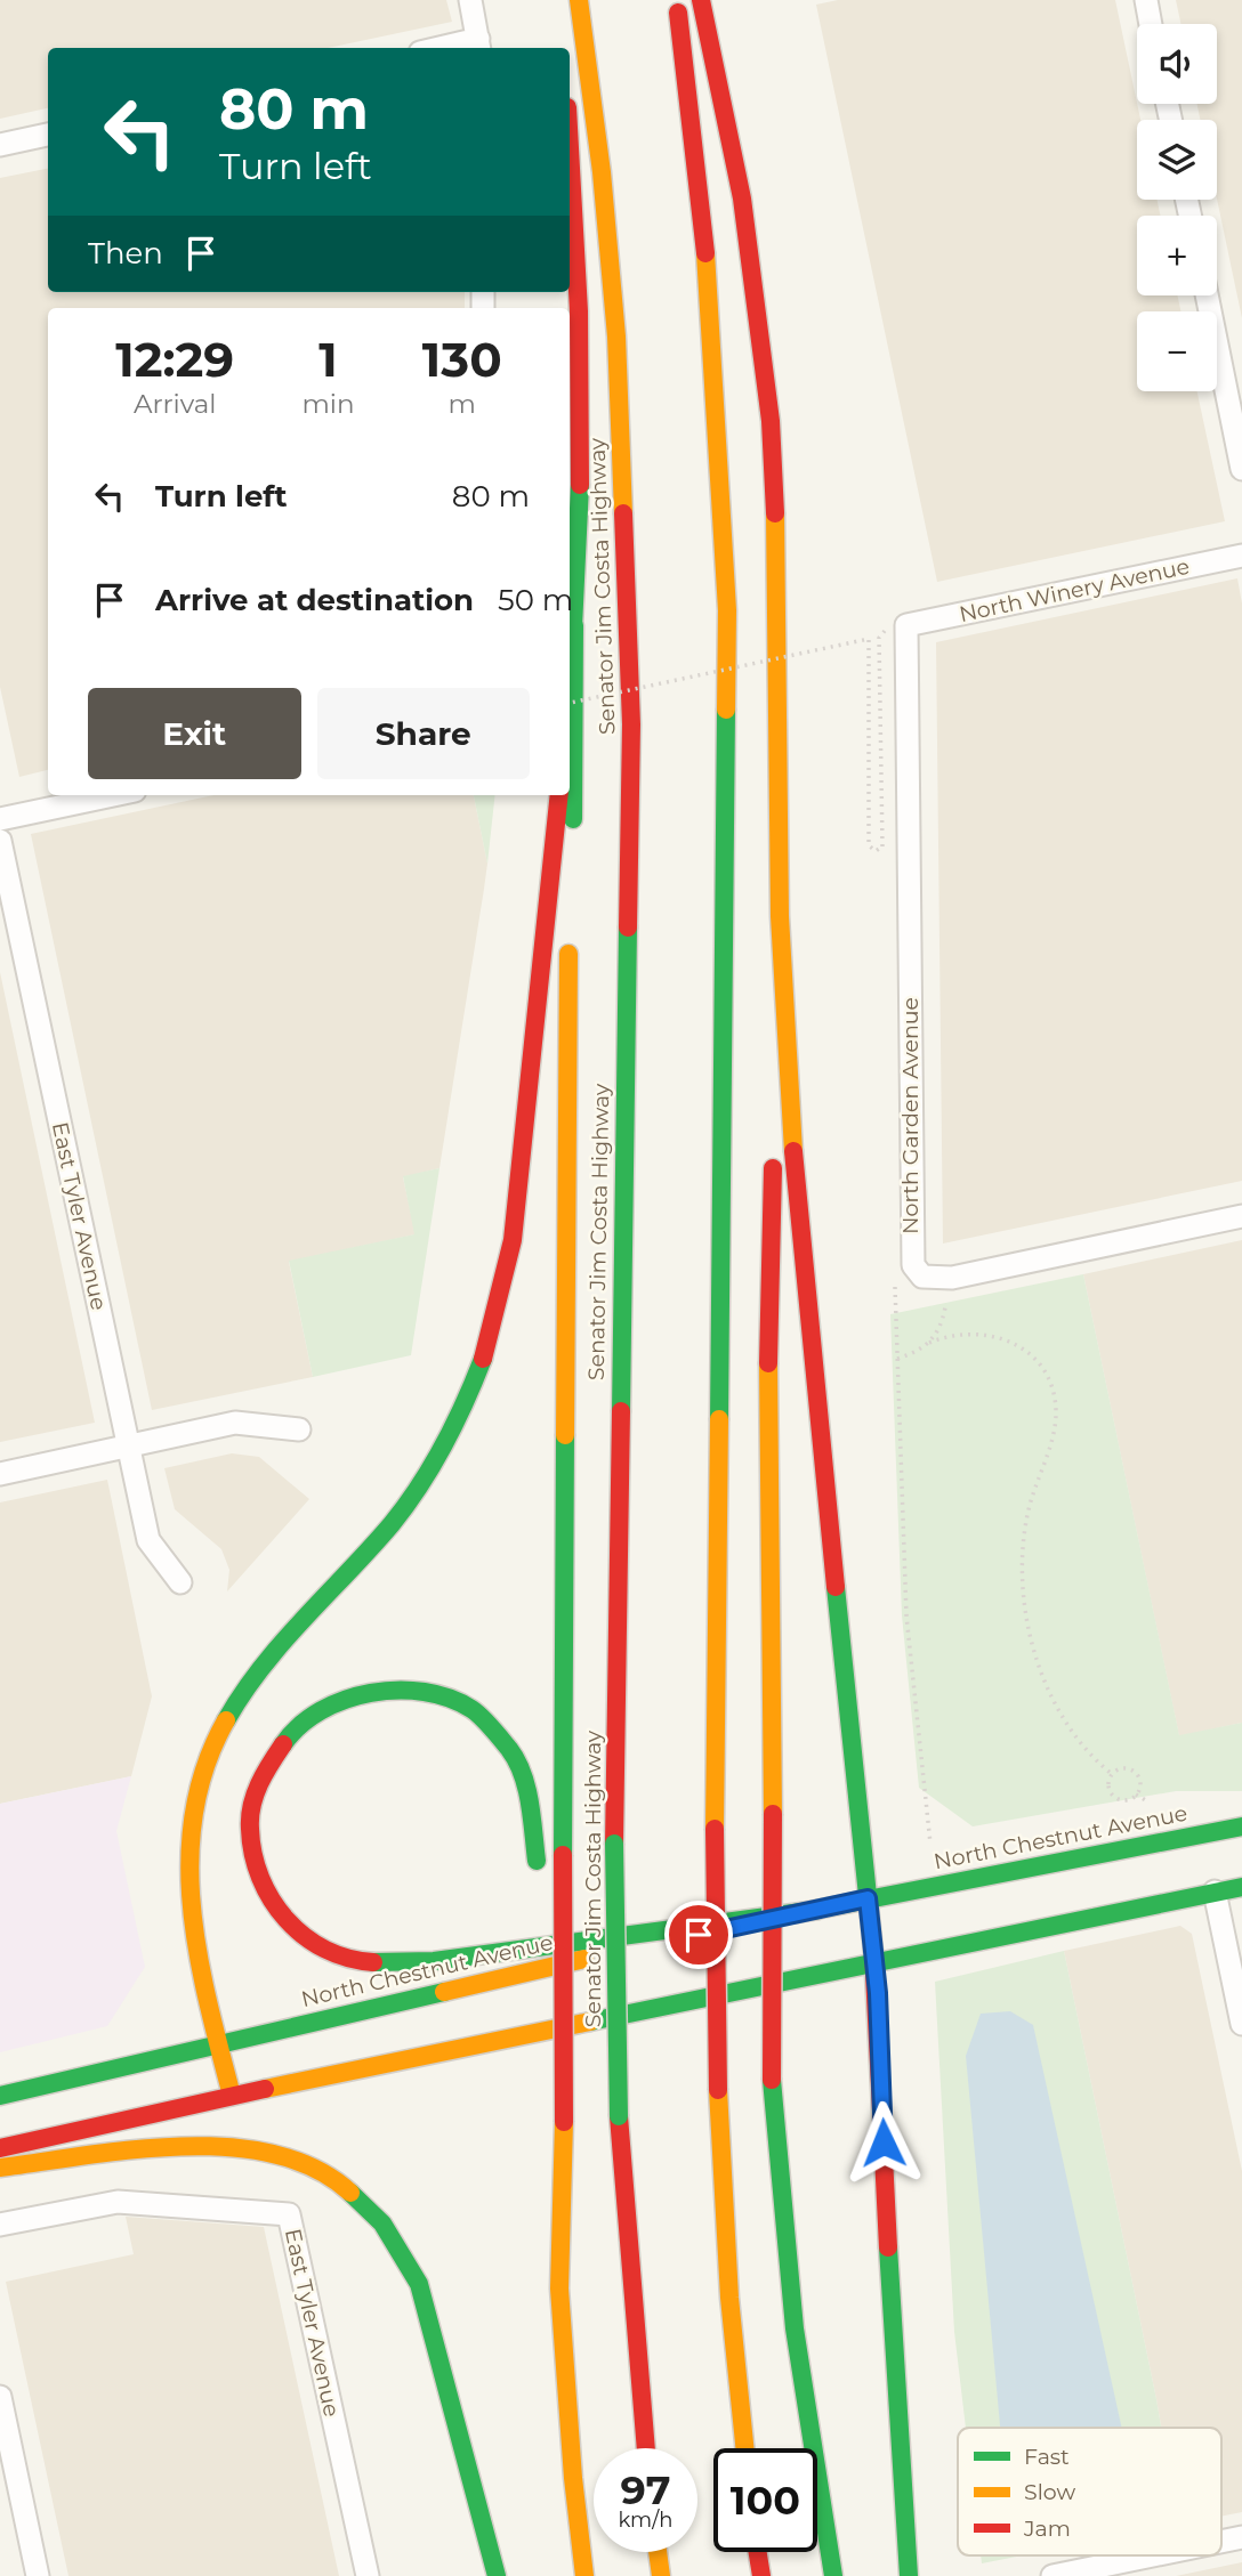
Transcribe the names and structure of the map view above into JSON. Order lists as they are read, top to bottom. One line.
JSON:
{"streets":{"main road":["Senator Jim Costa Highway","North Chestnut Avenue"],"street":["North Winery Avenue","North Garden Avenue","East Tyler Avenue"]},"crossings":[["North Winery Avenue","North Garden Avenue"]],"legend":["Fast","Slow","Jam"],"page":{"map_buttons":["+","−"],"turn":["80 m","Turn left"],"then":"Then","eta":["12:29","Arrival","1","min","130","m"],"list":[{"name":"Turn left","value":"80 m"},{"name":"Arrive at destination","value":"50 m"}],"buttons":["Exit","Share"],"speed":"97 km/h","limit":"100"}}
